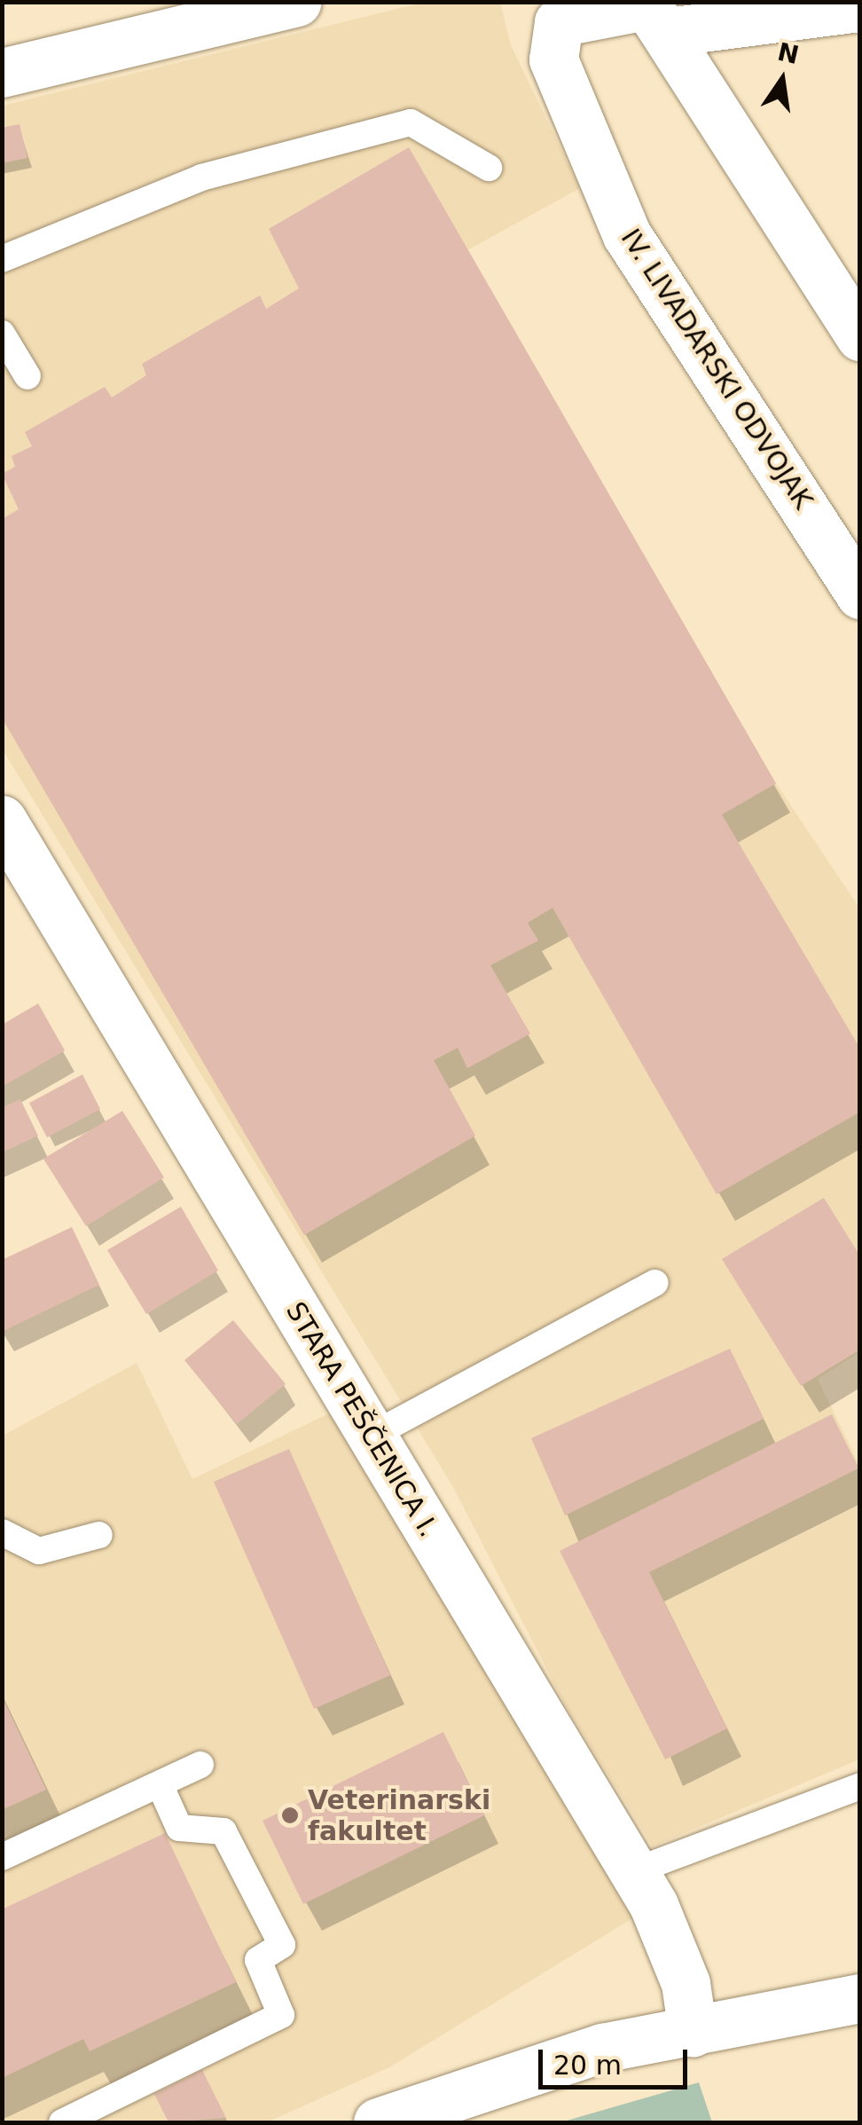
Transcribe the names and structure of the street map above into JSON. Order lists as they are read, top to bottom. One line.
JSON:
{"streets":{"street":["IV. LIVADARSKI ODVOJAK","STARA PEŠČENICA I."]},"places":["Veterinarski fakultet"],"scale_bar":"20 m","north":"top"}
